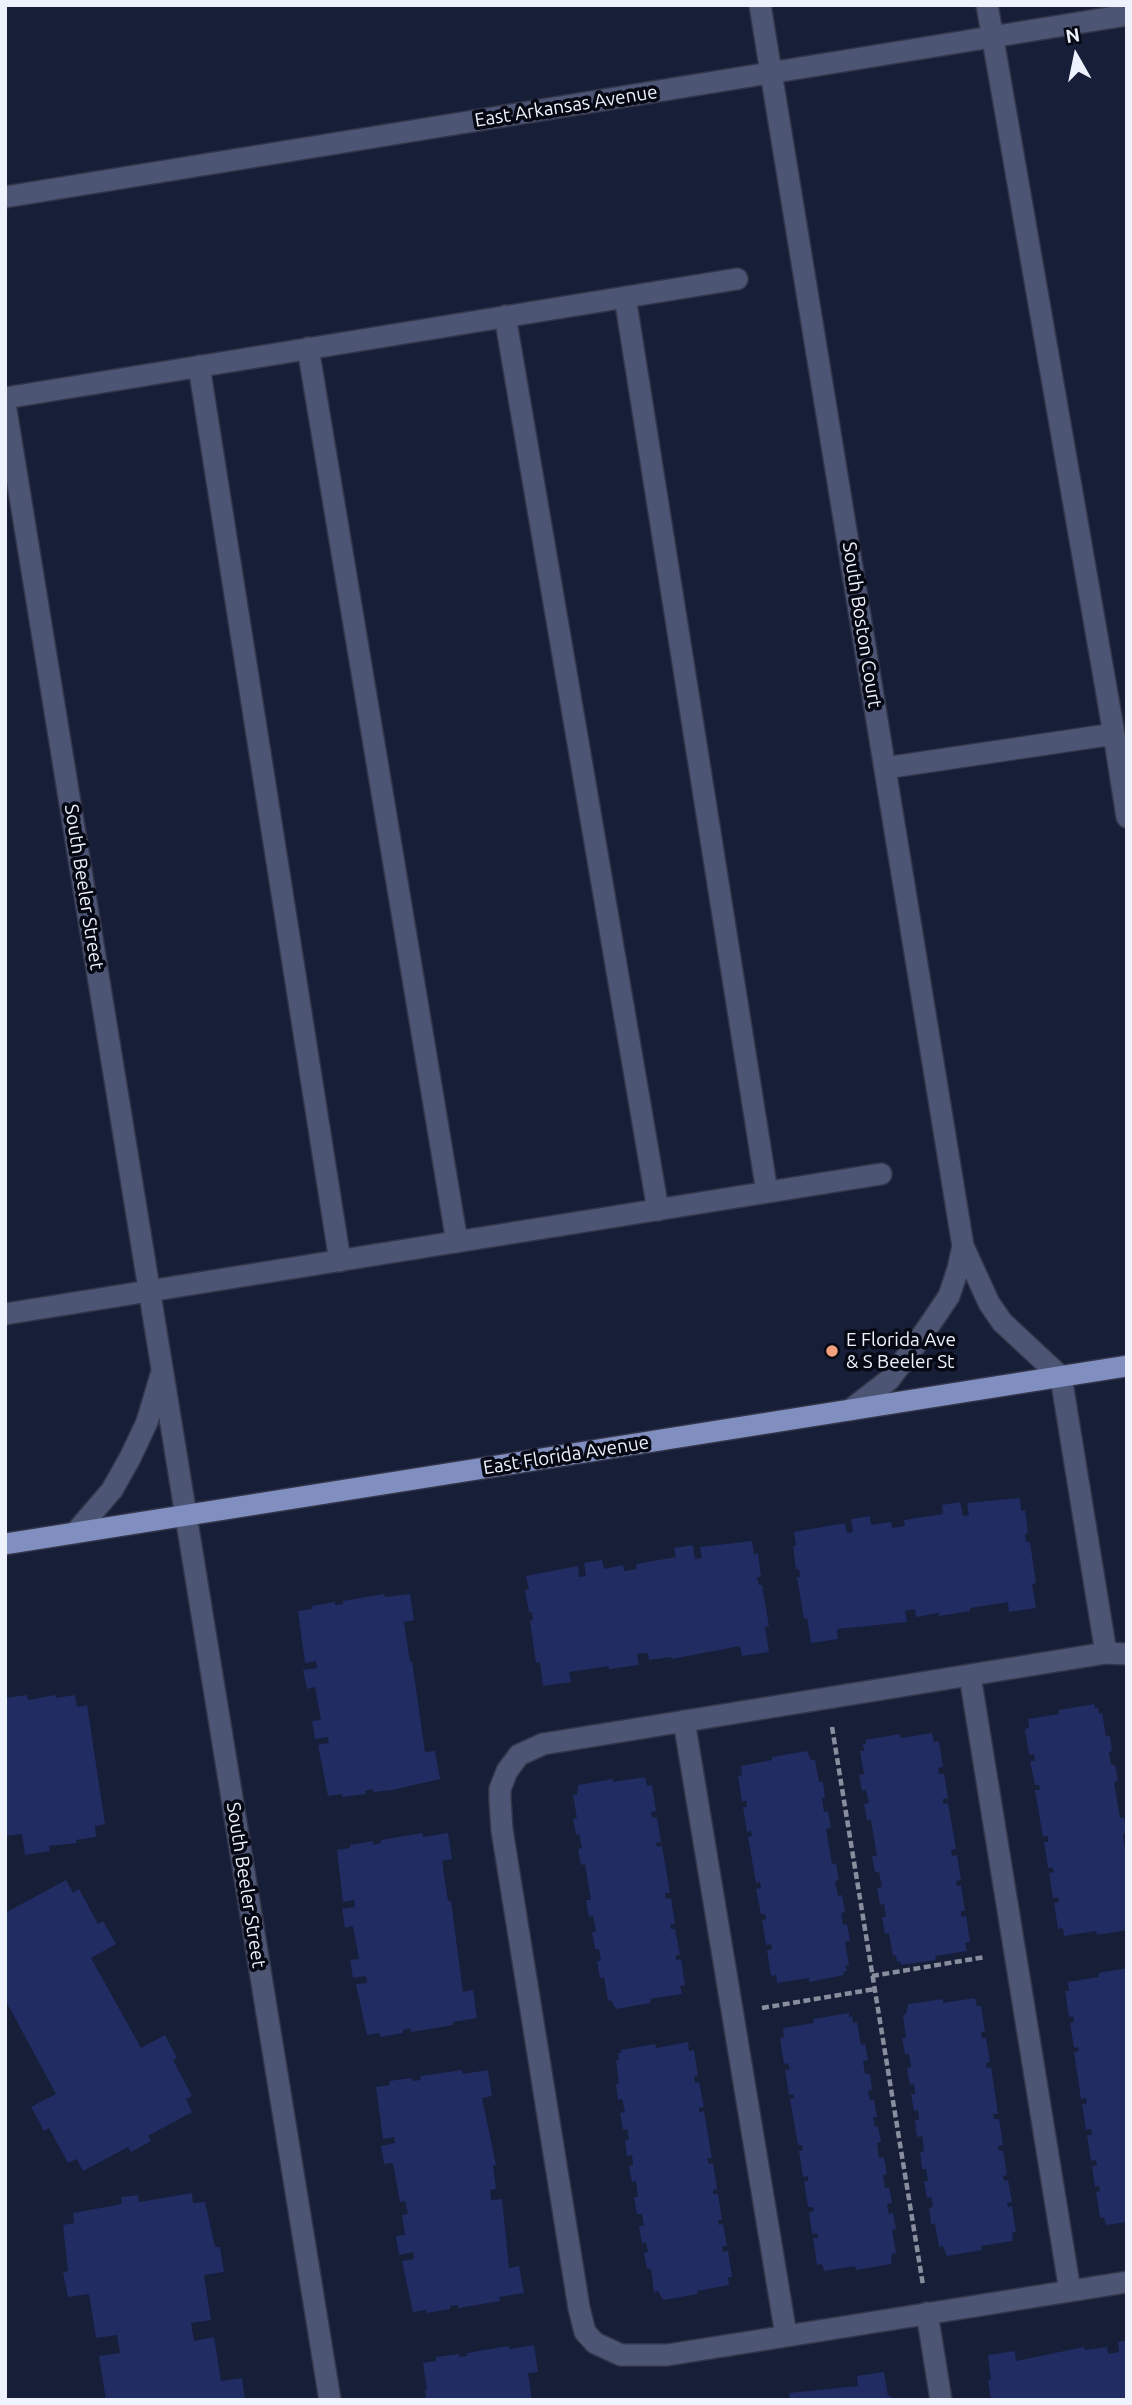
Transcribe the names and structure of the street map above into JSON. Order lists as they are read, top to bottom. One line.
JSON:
{"streets":{"main road":["East Florida Avenue"],"street":["East Arkansas Avenue","South Boston Court","South Beeler Street"]},"crossings":[["East Arkansas Avenue","South Boston Court"],["South Boston Court","East Florida Avenue"],["South Beeler Street","East Florida Avenue"]],"places":["E Florida Ave & S Beeler St"],"north":"top"}
